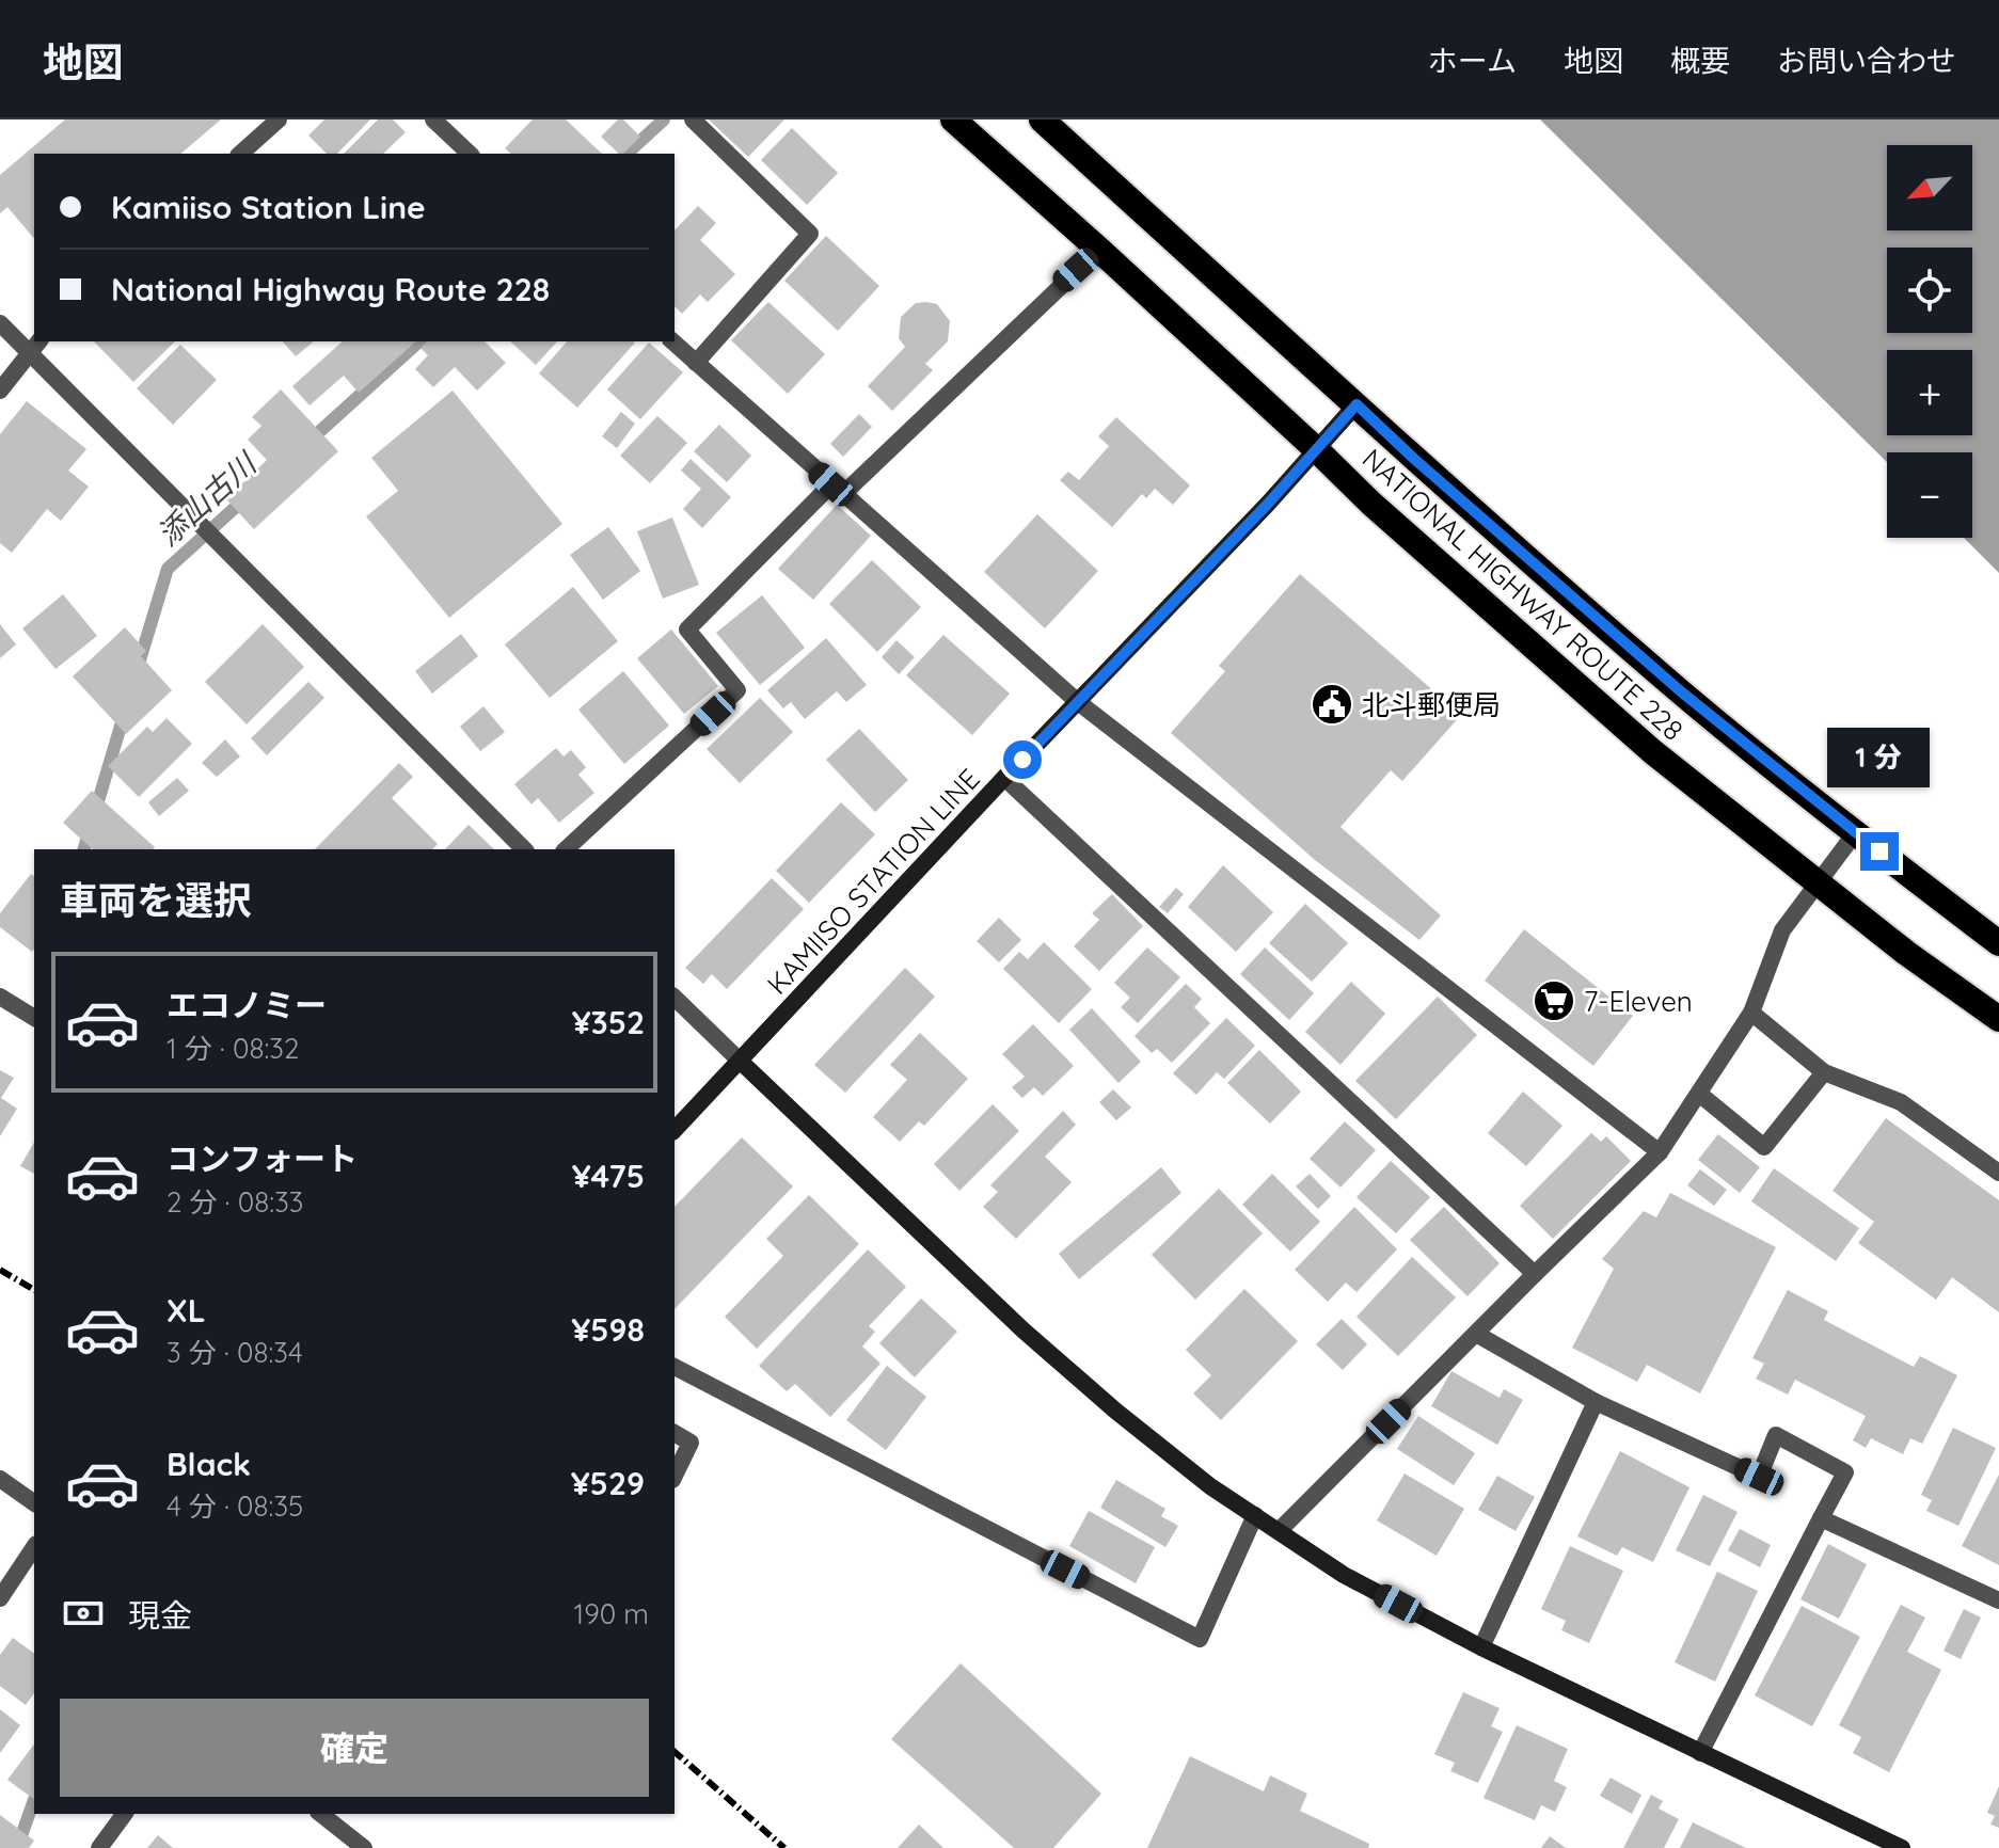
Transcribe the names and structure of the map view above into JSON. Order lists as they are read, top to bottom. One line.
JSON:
{"streets":{"highway":["NATIONAL HIGHWAY ROUTE 228"],"street":["KAMIISO STATION LINE"]},"crossings":[["NATIONAL HIGHWAY ROUTE 228","KAMIISO STATION LINE"]],"water":["添山古川"],"places":{"public building":["北斗郵便局"],"supermarket":["7-Eleven"]},"north":"bottom left","page":{"header":"地図","nav":["ホーム","地図","概要","お問い合わせ"],"map_buttons":["+","−"],"banner":["Kamiiso Station Line","National Highway Route 228"],"bubble":"1 分","heading":"車両を選択","list":[{"name":"エコノミー","note":"1 分 · 08:32","value":"¥352"},{"name":"コンフォート","note":"2 分 · 08:33","value":"¥475"},{"name":"XL","note":"3 分 · 08:34","value":"¥598"},{"name":"Black","note":"4 分 · 08:35","value":"¥529"}],"pay":["現金","190 m"],"buttons":"確定"}}
